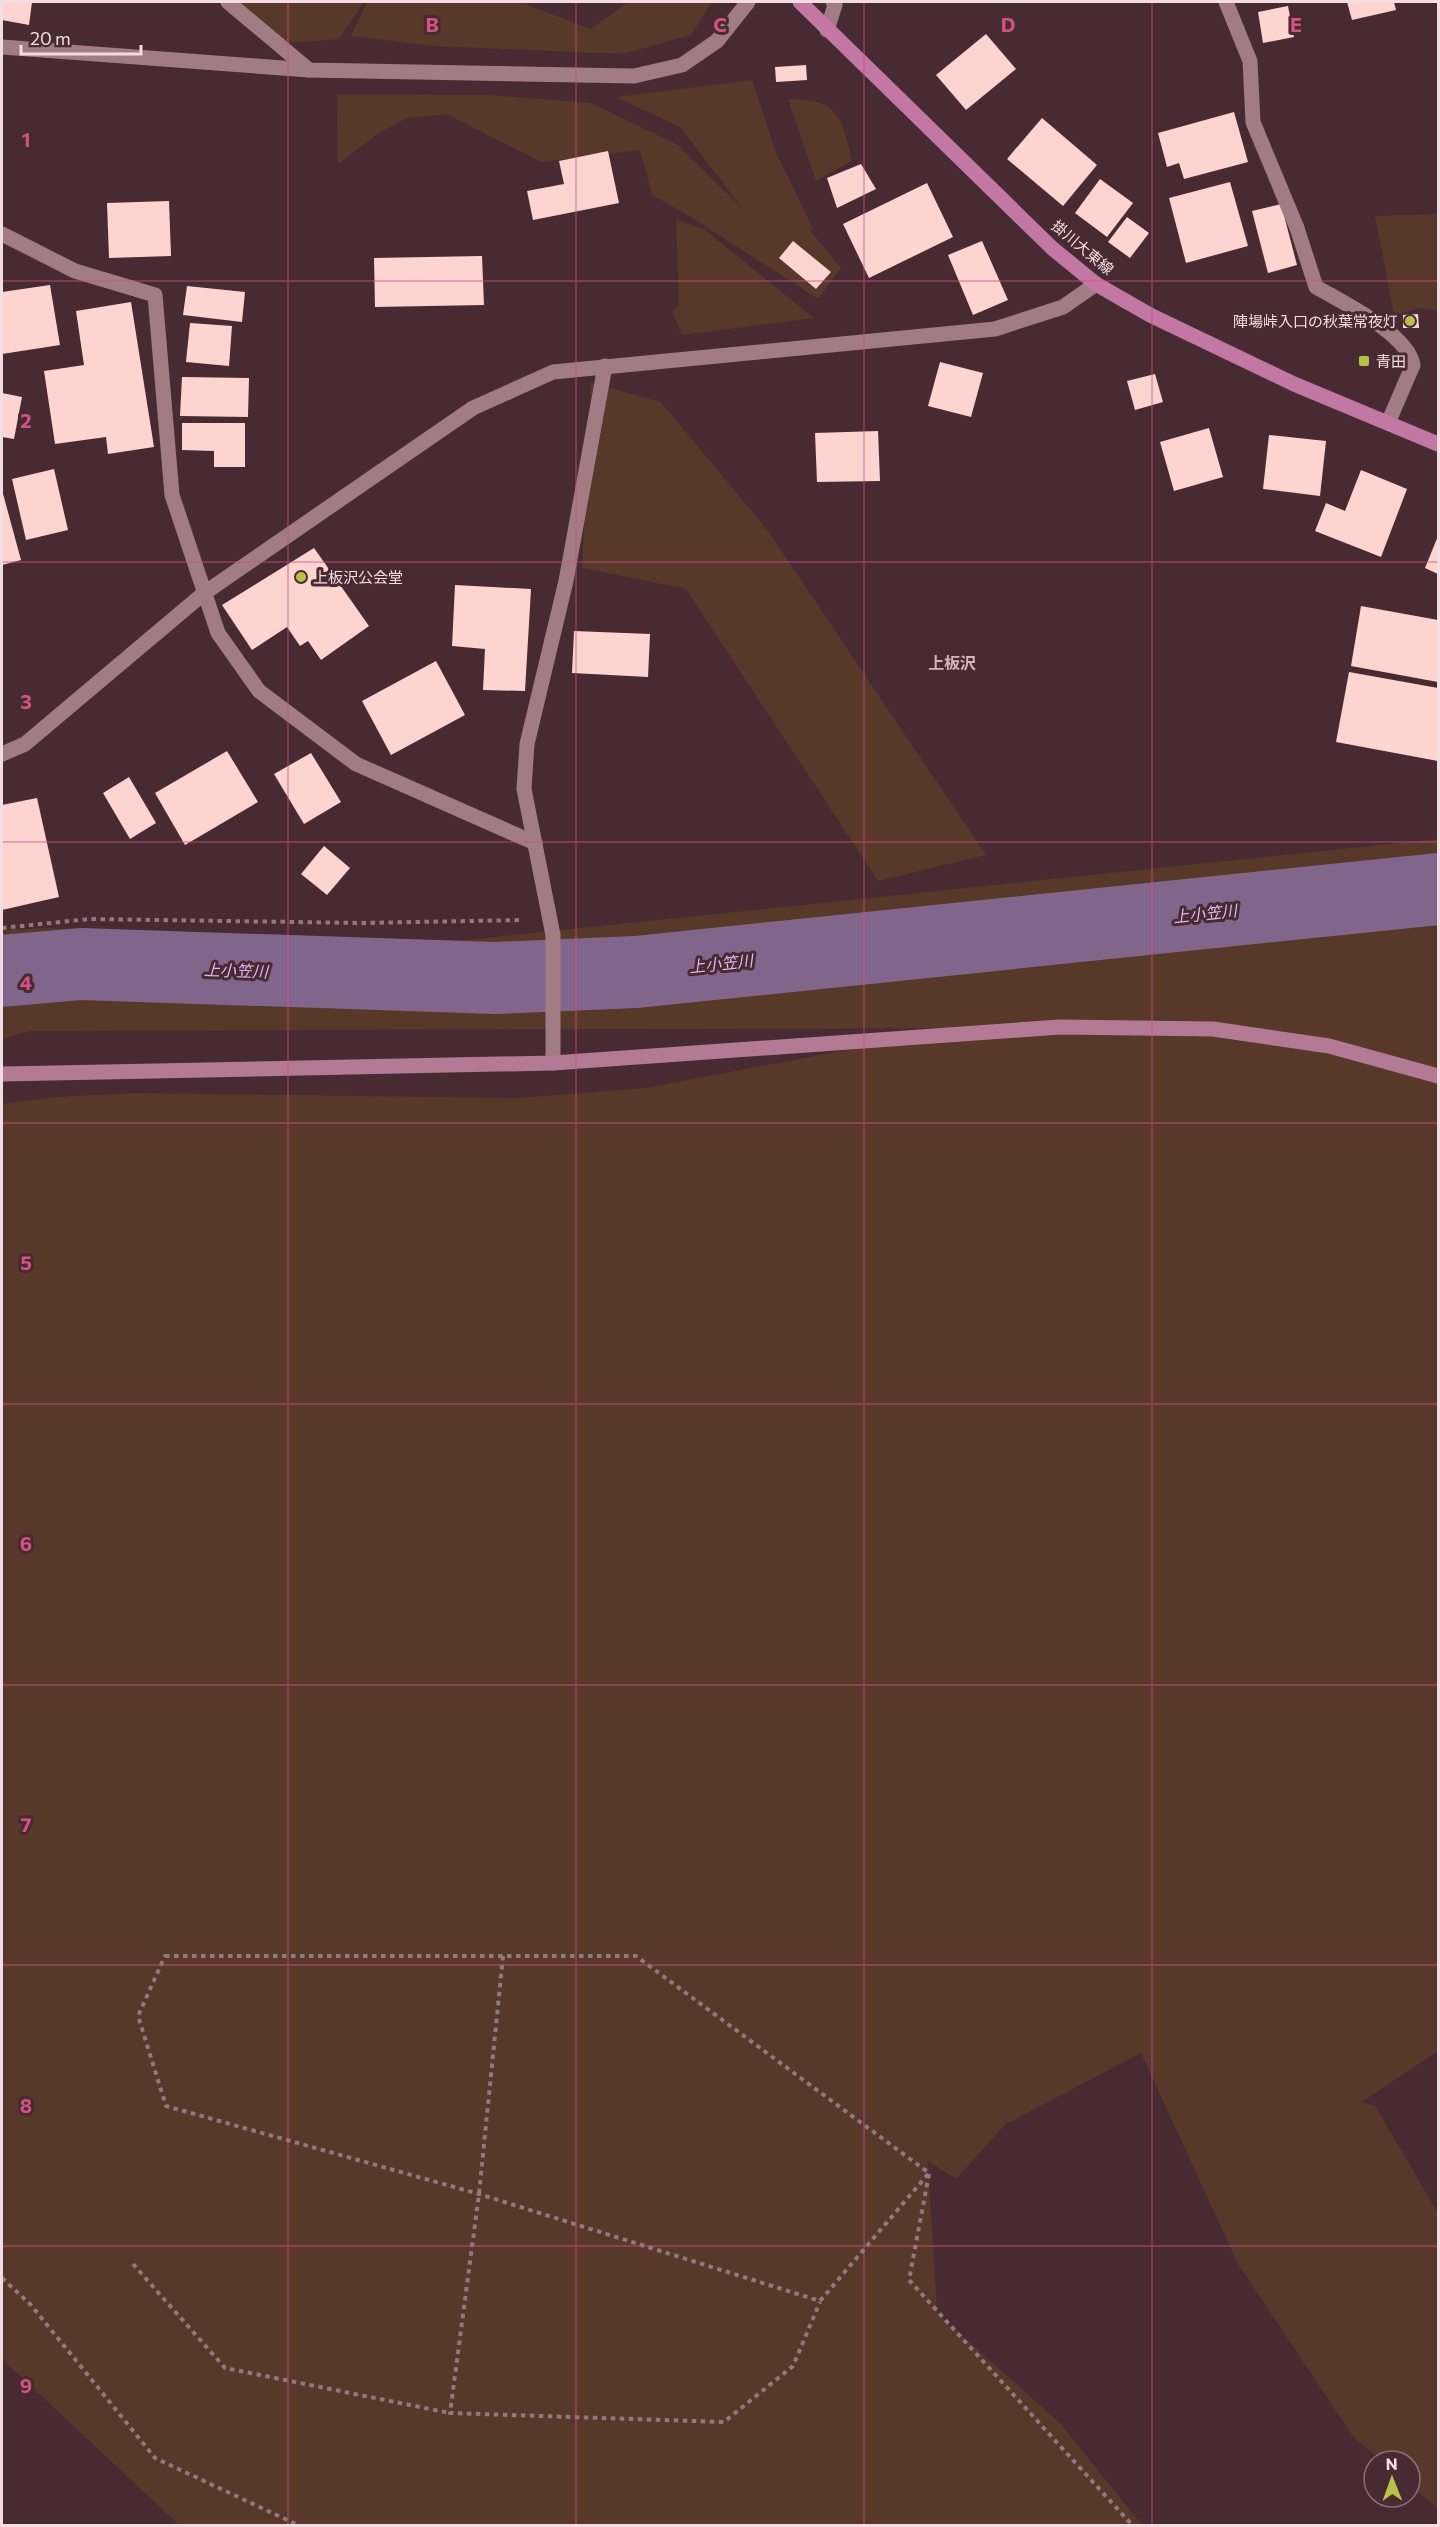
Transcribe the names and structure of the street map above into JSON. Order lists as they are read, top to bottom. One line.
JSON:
{"streets":{"main road":["掛川大東線"]},"districts":["上板沢"],"water":["上小笠川"],"places":{"other":["陣場峠入口の秋葉常夜灯","上板沢公会堂"],"transit":["青田"]},"scale_bar":"20 m","north":"top","grid":{"columns":["B","C","D","E"],"rows":["1","2","3","4","5","6","7","8","9"]}}
